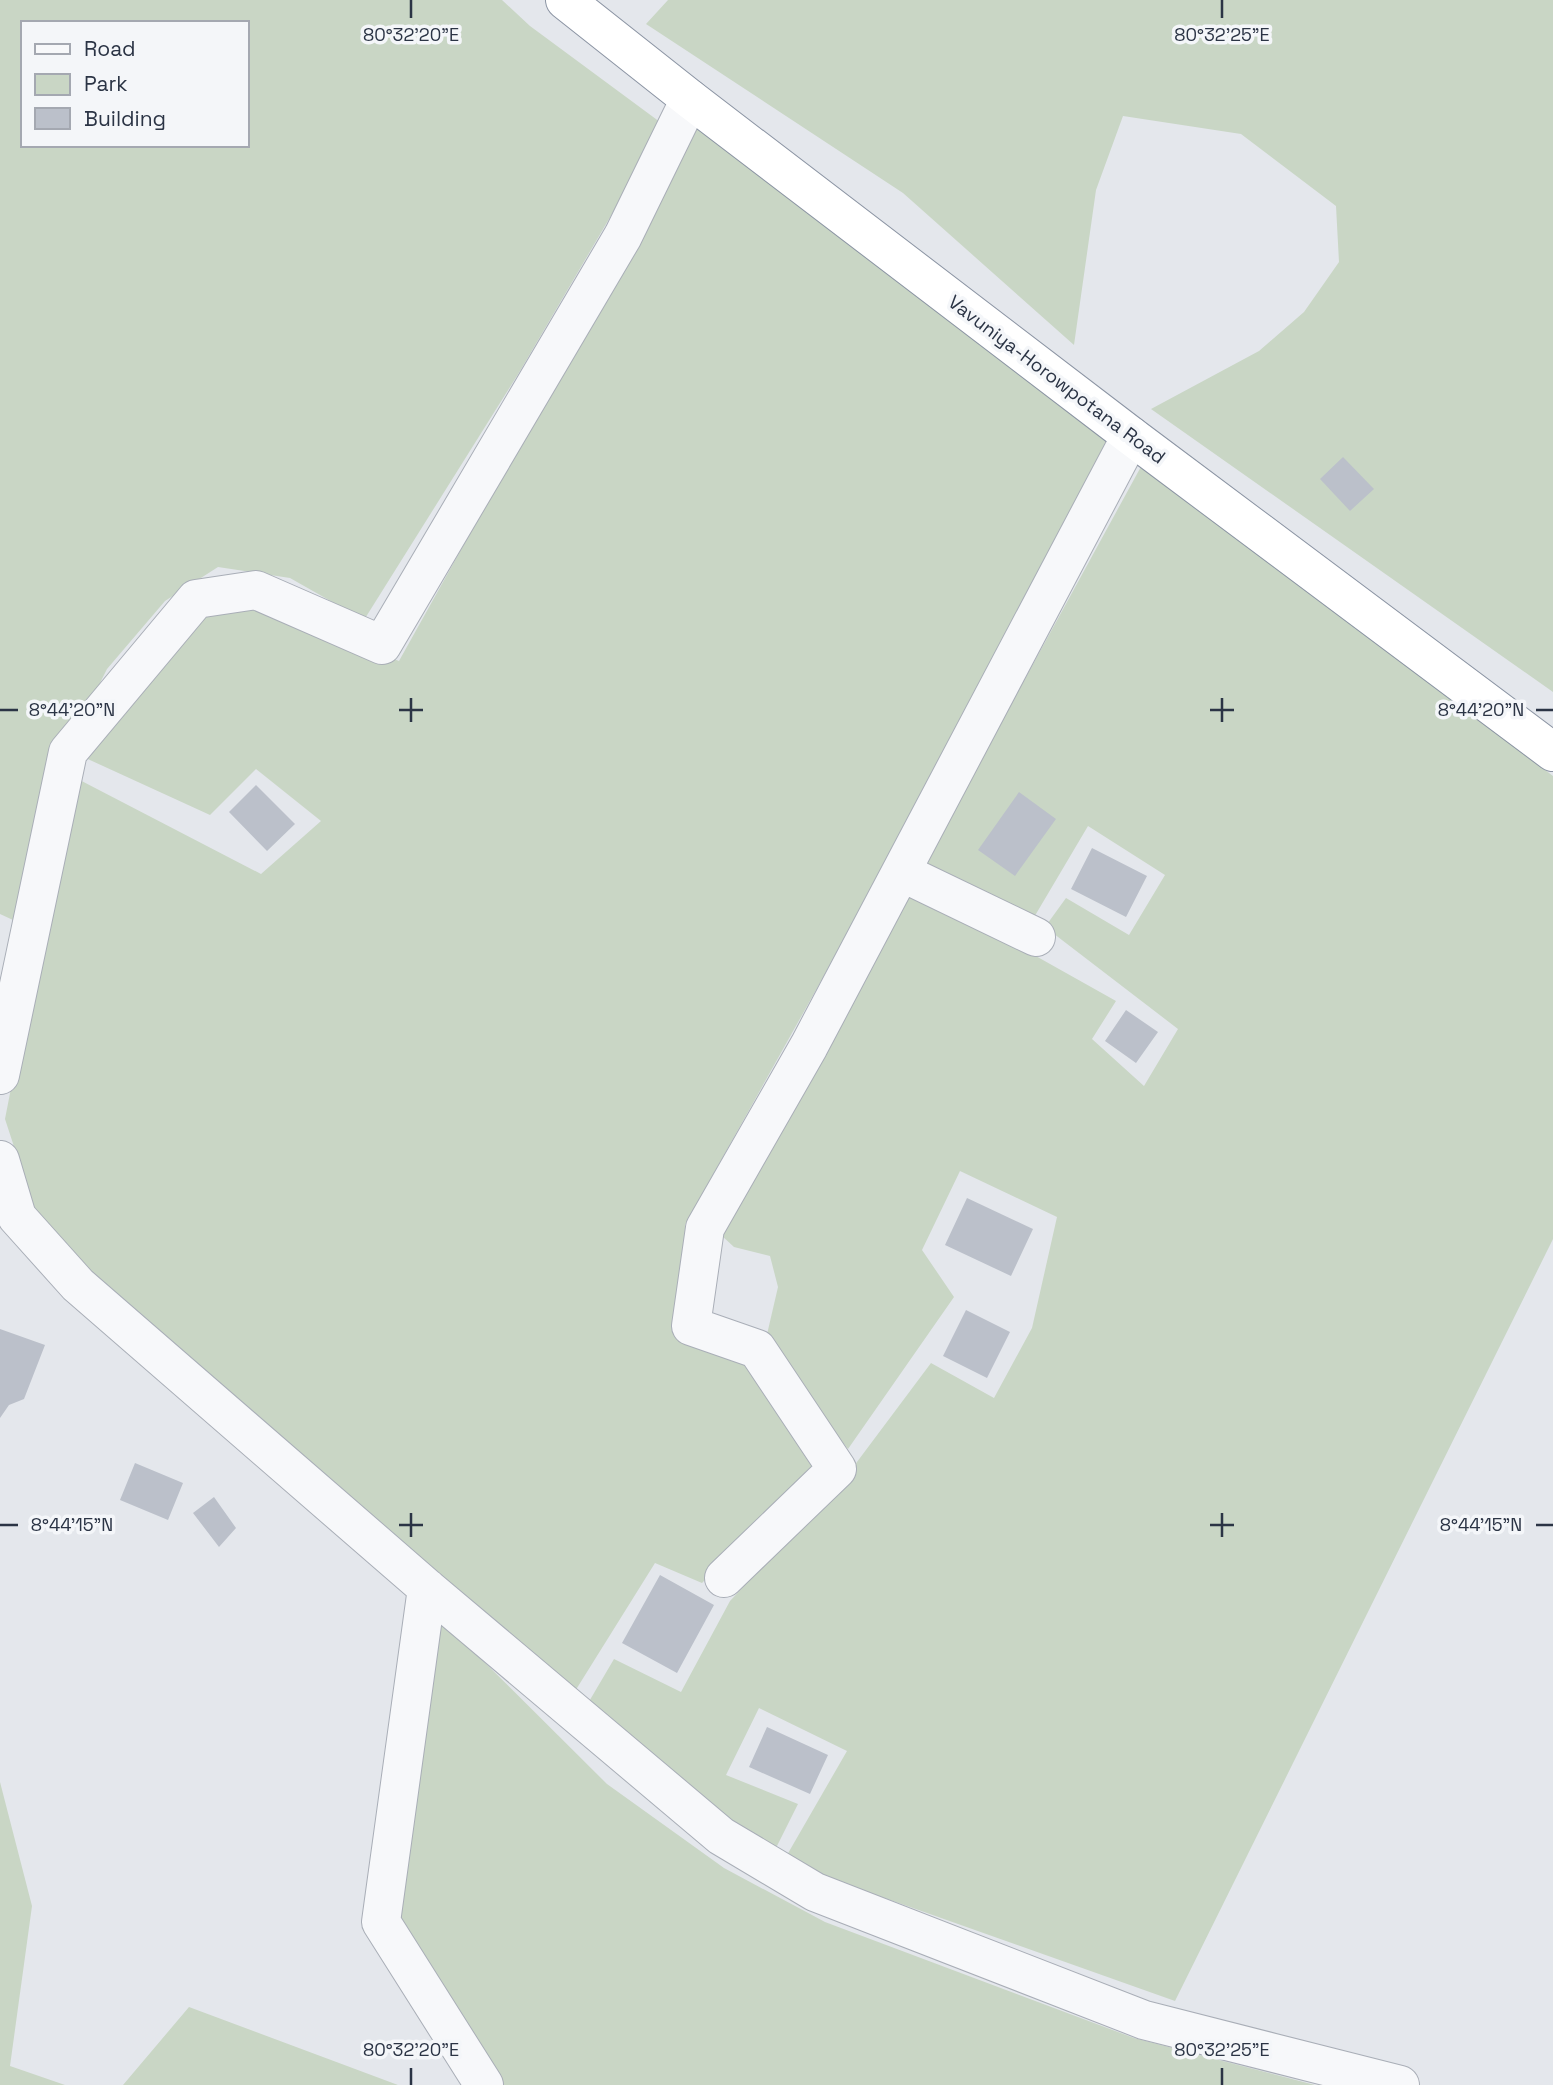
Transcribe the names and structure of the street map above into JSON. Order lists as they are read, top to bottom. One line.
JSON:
{"streets":{"highway":["Vavuniya-Horowpotana Road"]},"legend":["Road","Park","Building"],"coordinates":["80°32'20\"E","80°32'25\"E","8°44'20\"N","8°44'15\"N"]}
